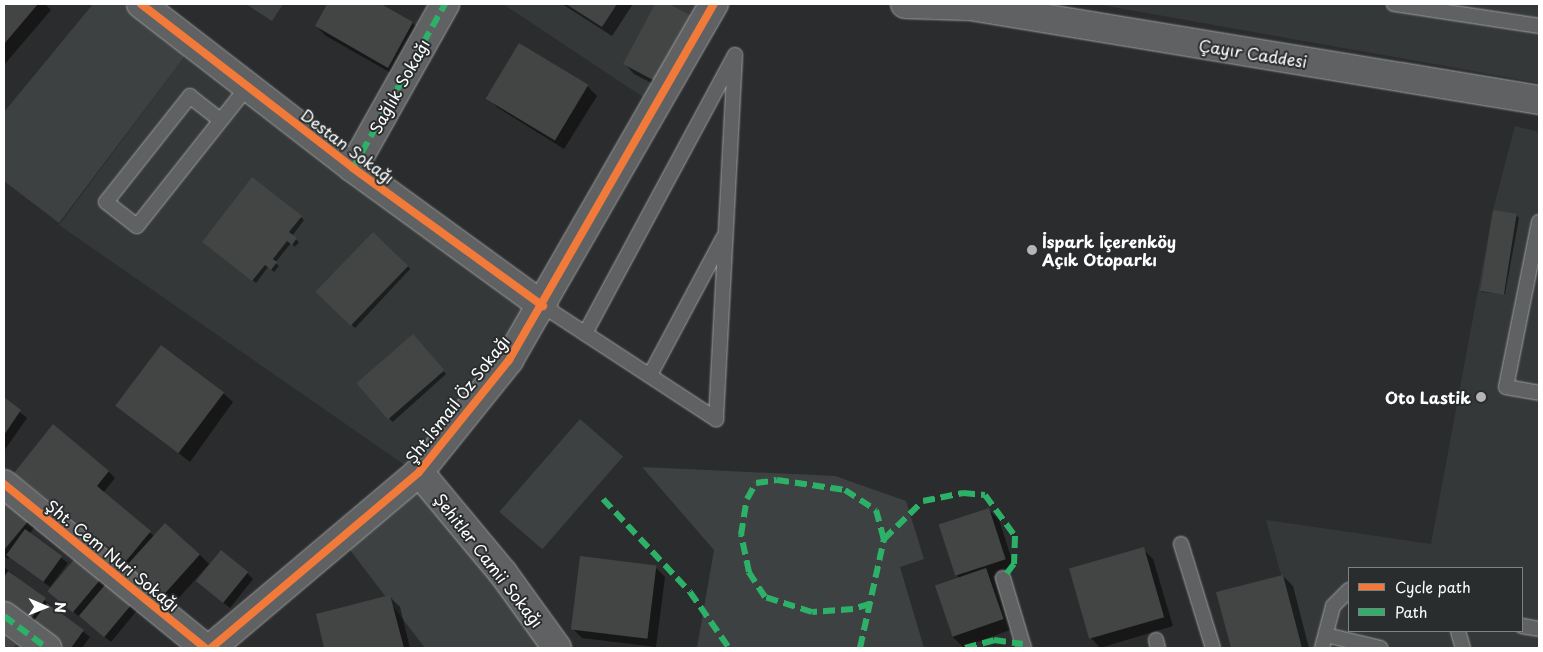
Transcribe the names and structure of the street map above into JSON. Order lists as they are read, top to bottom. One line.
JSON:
{"streets":{"street":["Çayır Caddesi","Sağlık Sokağı","Destan Sokağı","Şht.İsmail Öz Sokağı","Şht. Cem Nuri Sokağı","Şehitler Camii Sokağı"]},"crossings":[["Sağlık Sokağı","Destan Sokağı"],["Destan Sokağı","Şht.İsmail Öz Sokağı"],["Şht.İsmail Öz Sokağı","Şehitler Camii Sokağı"]],"places":["İspark İçerenköy Açık Otoparkı","Oto Lastik"],"legend":["Cycle path","Path"],"north":"right"}
